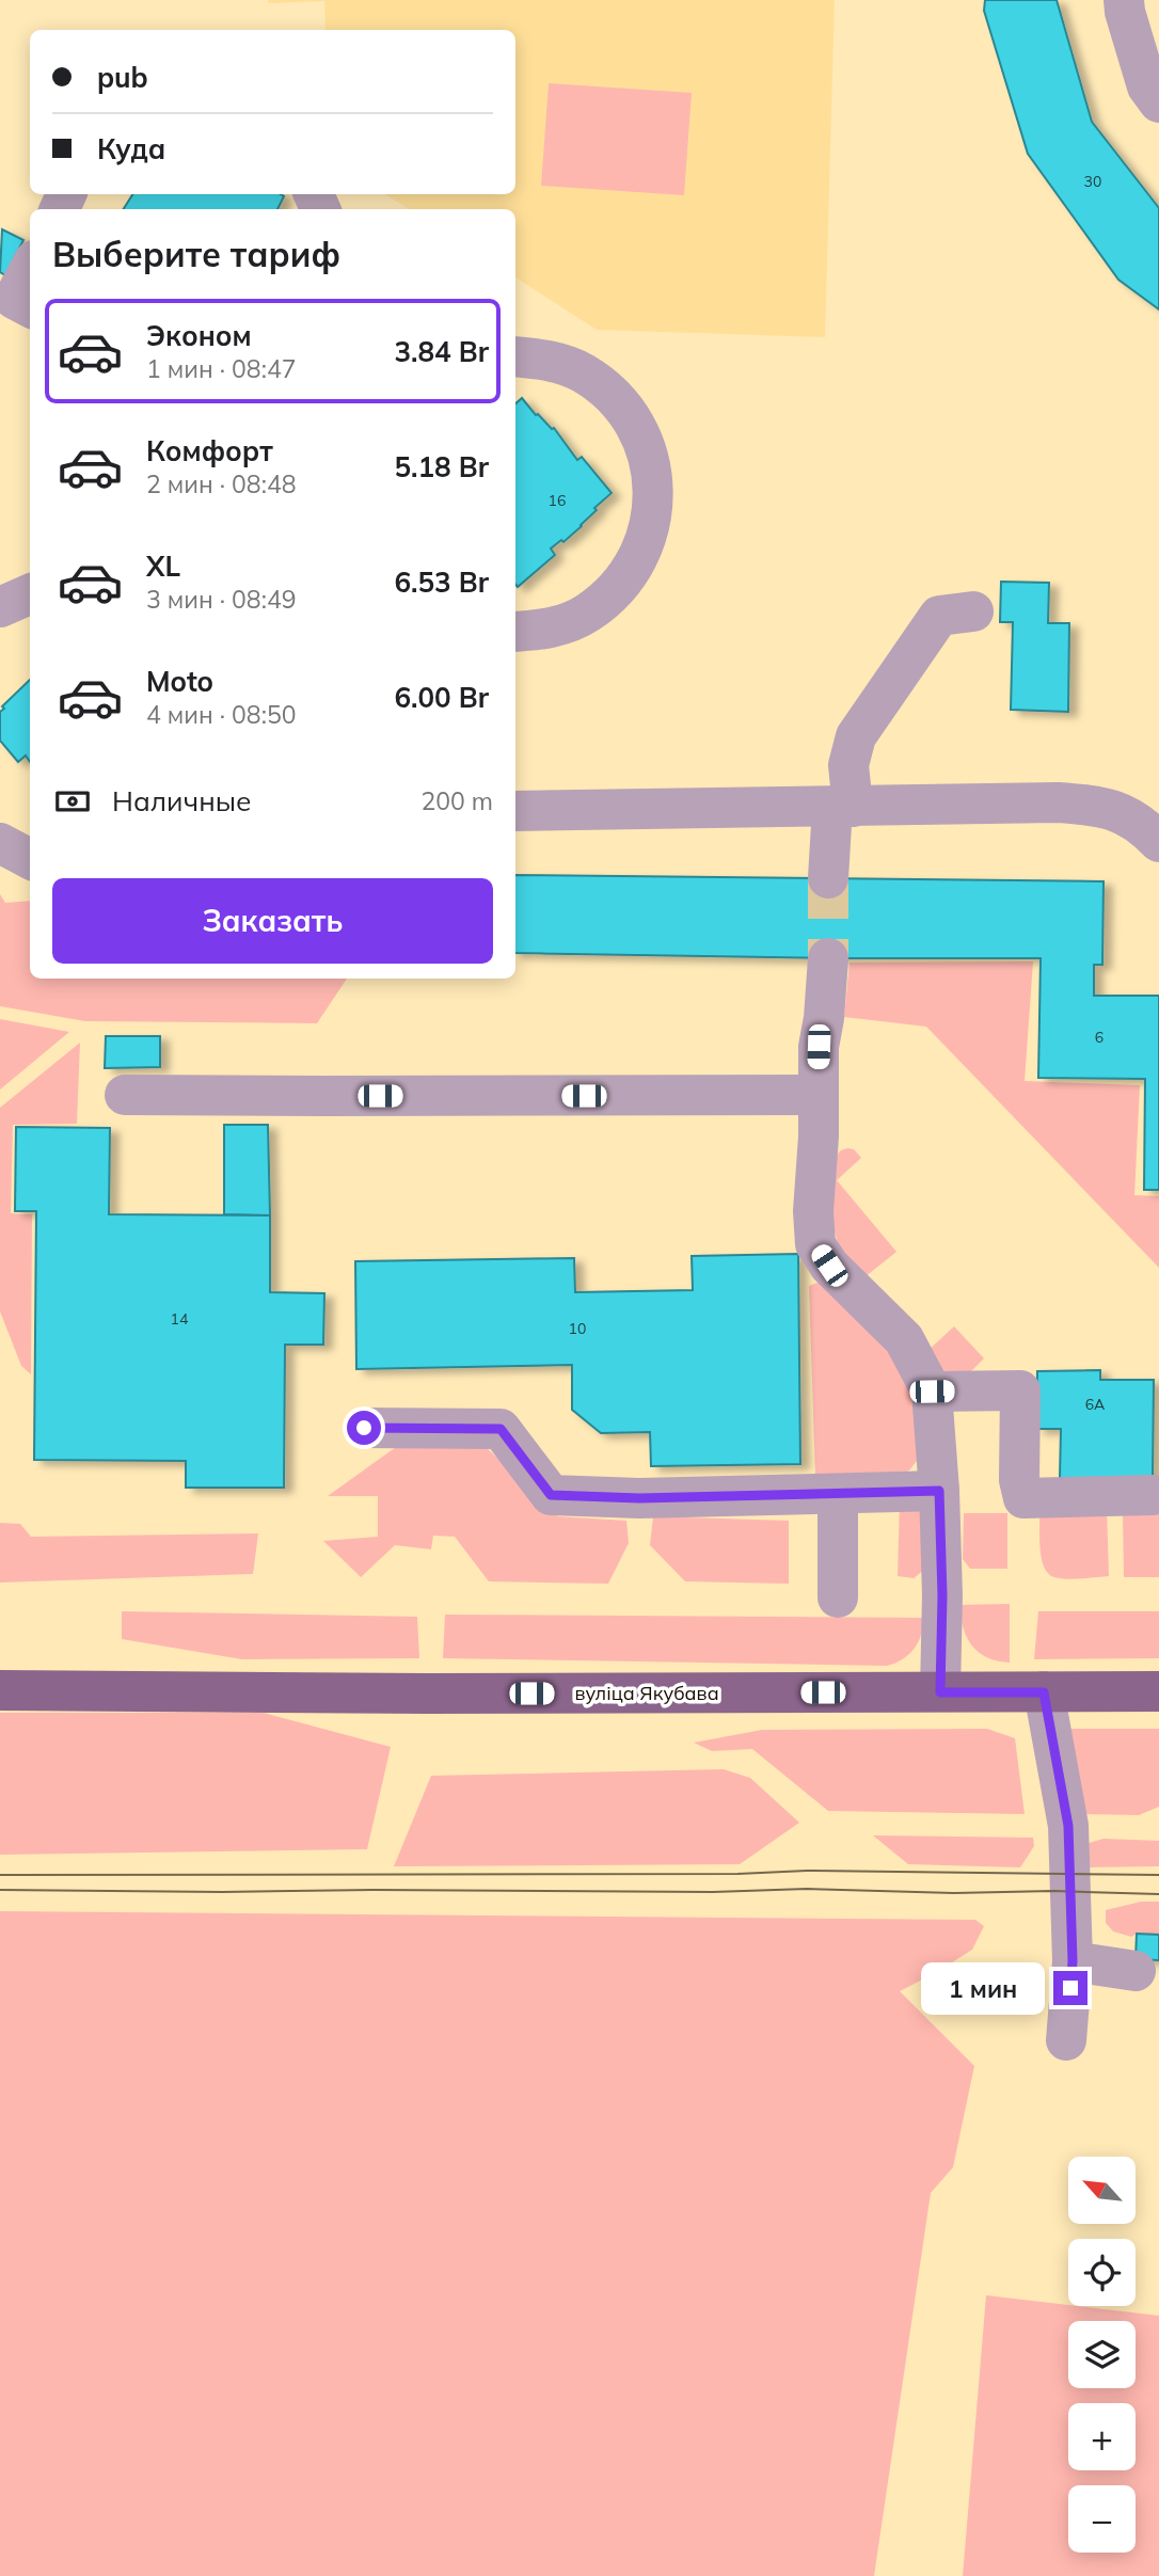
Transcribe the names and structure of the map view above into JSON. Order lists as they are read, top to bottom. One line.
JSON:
{"streets":{"main road":["вуліца Якубава"]},"house_numbers":["30","16","6","14","10","6А"],"north":"top left","page":{"banner":["pub","Куда"],"heading":"Выберите тариф","list":[{"name":"Эконом","note":"1 мин · 08:47","value":"3.84 Br"},{"name":"Комфорт","note":"2 мин · 08:48","value":"5.18 Br"},{"name":"XL","note":"3 мин · 08:49","value":"6.53 Br"},{"name":"Moto","note":"4 мин · 08:50","value":"6.00 Br"}],"pay":["Наличные","200 m"],"buttons":"Заказать","bubble":"1 мин","map_buttons":["+","−"]}}
